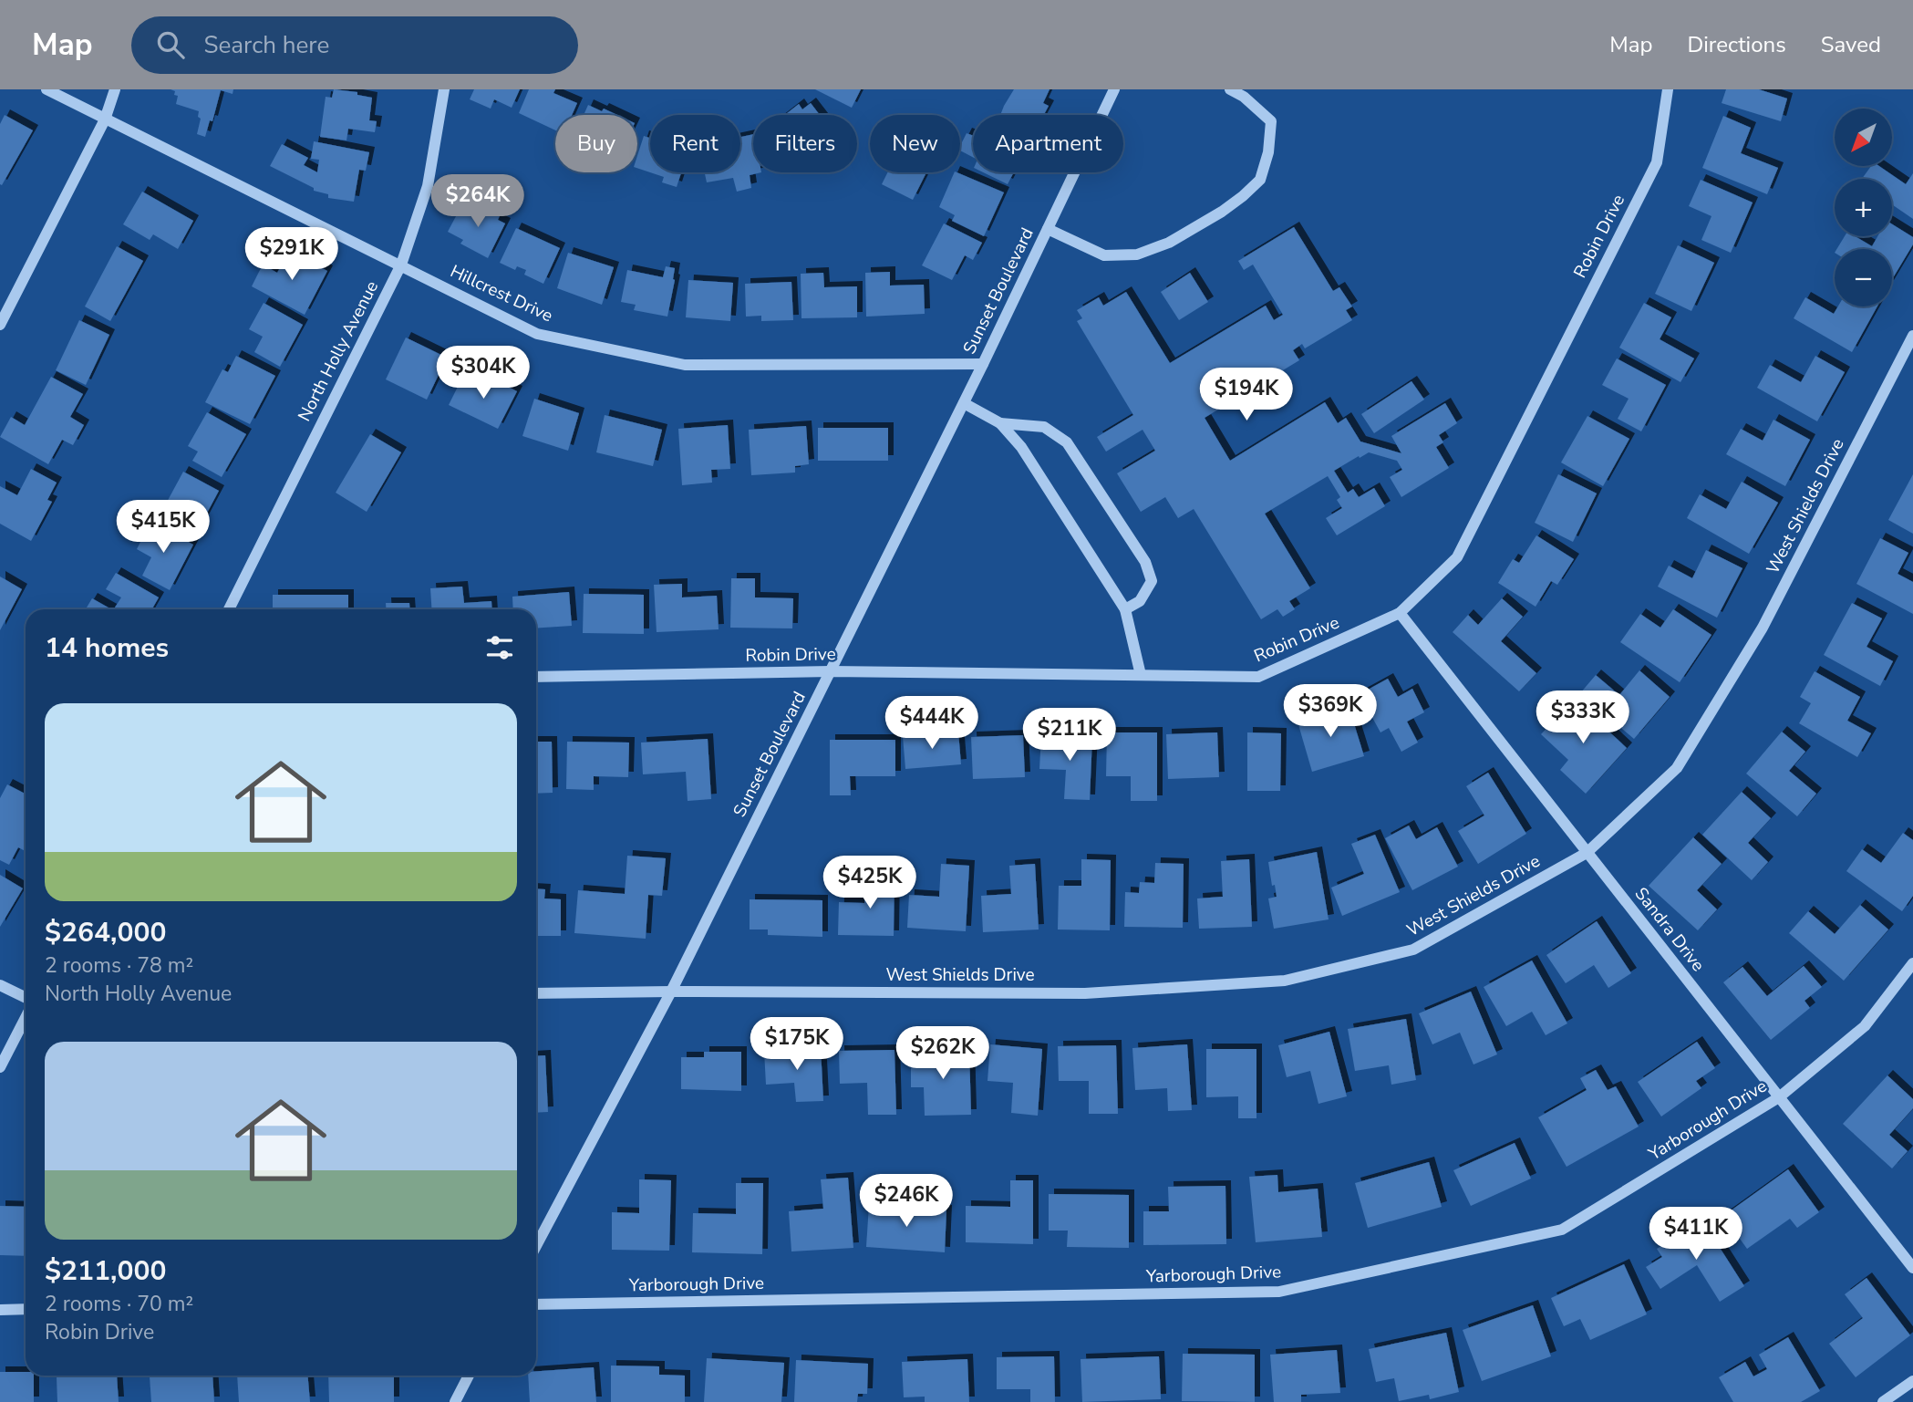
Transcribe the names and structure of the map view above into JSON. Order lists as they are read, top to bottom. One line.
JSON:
{"streets":{"street":["Robin Drive","Sunset Boulevard","Hillcrest Drive","North Holly Avenue","West Shields Drive","Sandra Drive","Yarborough Drive"]},"crossings":[["Robin Drive","Sunset Boulevard"],["Robin Drive","Sandra Drive"],["Sunset Boulevard","Hillcrest Drive"],["Sunset Boulevard","West Shields Drive"],["Hillcrest Drive","North Holly Avenue"],["West Shields Drive","Sandra Drive"],["Sandra Drive","Yarborough Drive"]],"north":"bottom left","page":{"header":"Map","search":"Search here","nav":["Map","Directions","Saved"],"map_buttons":["+","−"],"chip":["Buy","Rent","Filters","New","Apartment"],"price":["$264K","$291K","$304K","$194K","$415K","$369K","$333K","$444K","$211K","$425K","$175K","$262K","$246K","$411K"],"heading":"14 homes","list":[{"name":"$264,000","note":"2 rooms · 78 m² · North Holly Avenue"},{"name":"$211,000","note":"2 rooms · 70 m² · Robin Drive"}]}}
